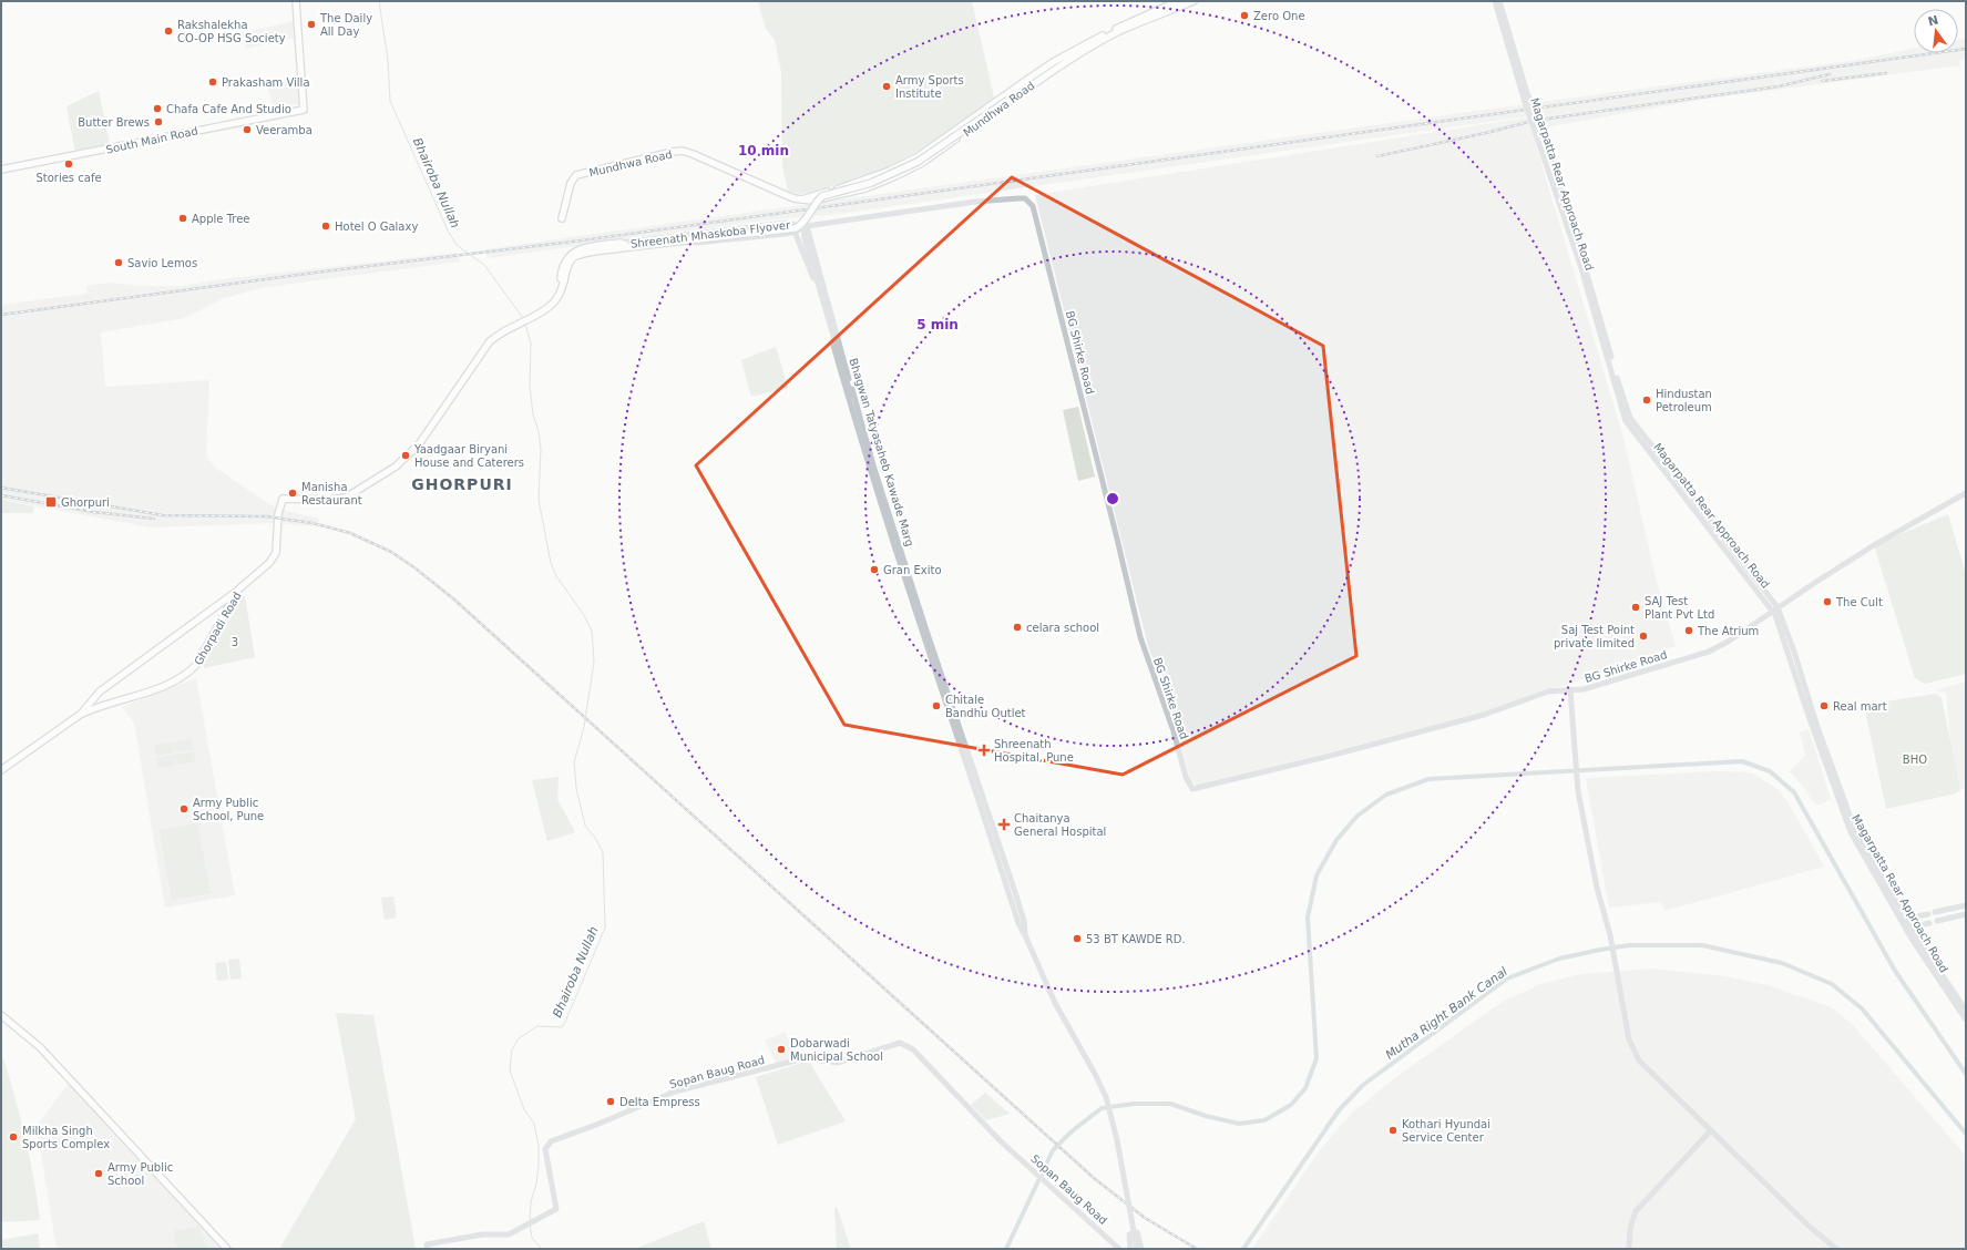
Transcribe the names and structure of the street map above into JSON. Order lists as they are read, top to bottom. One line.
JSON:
{"streets":{"main road":["Mundhwa Road","South Main Road","Shreenath Mhaskoba Flyover","Ghorpadi Road"],"street":["Magarpatta Rear Approach Road","BG Shirke Road","Bhagwan Tatyasaheb Kawade Marg","Sopan Baug Road"]},"crossings":[["Mundhwa Road","Shreenath Mhaskoba Flyover"],["Magarpatta Rear Approach Road","BG Shirke Road"],["Shreenath Mhaskoba Flyover","BG Shirke Road"],["Shreenath Mhaskoba Flyover","Bhagwan Tatyasaheb Kawade Marg"],["Shreenath Mhaskoba Flyover","Ghorpadi Road"],["BG Shirke Road","Bhagwan Tatyasaheb Kawade Marg"],["BG Shirke Road","Ghorpadi Road"]],"districts":["GHORPURI"],"water":["Bhairoba Nullah","Mutha Right Bank Canal"],"parks":["3","BHO"],"places":{"other":["Zero One","The Daily All Day","Rakshalekha CO-OP HSG Society","Prakasham Villa","Army Sports Institute","Chafa Cafe And Studio","Butter Brews","Veeramba","Stories cafe","Apple Tree","Hotel O Galaxy","Savio Lemos","Hindustan Petroleum","Yaadgaar Biryani House and Caterers","Manisha Restaurant","Gran Exito","The Cult","SAJ Test Plant Pvt Ltd","celara school","The Atrium","Saj Test Point private limited","Chitale Bandhu Outlet","Real mart","Army Public School, Pune","53 BT KAWDE RD.","Dobarwadi Municipal School","Delta Empress","Kothari Hyundai Service Center","Milkha Singh Sports Complex","Army Public School"],"transit":["Ghorpuri"],"health":["Shreenath Hospital, Pune","Chaitanya General Hospital"]},"north":"top","rings":["10 min","5 min"]}
